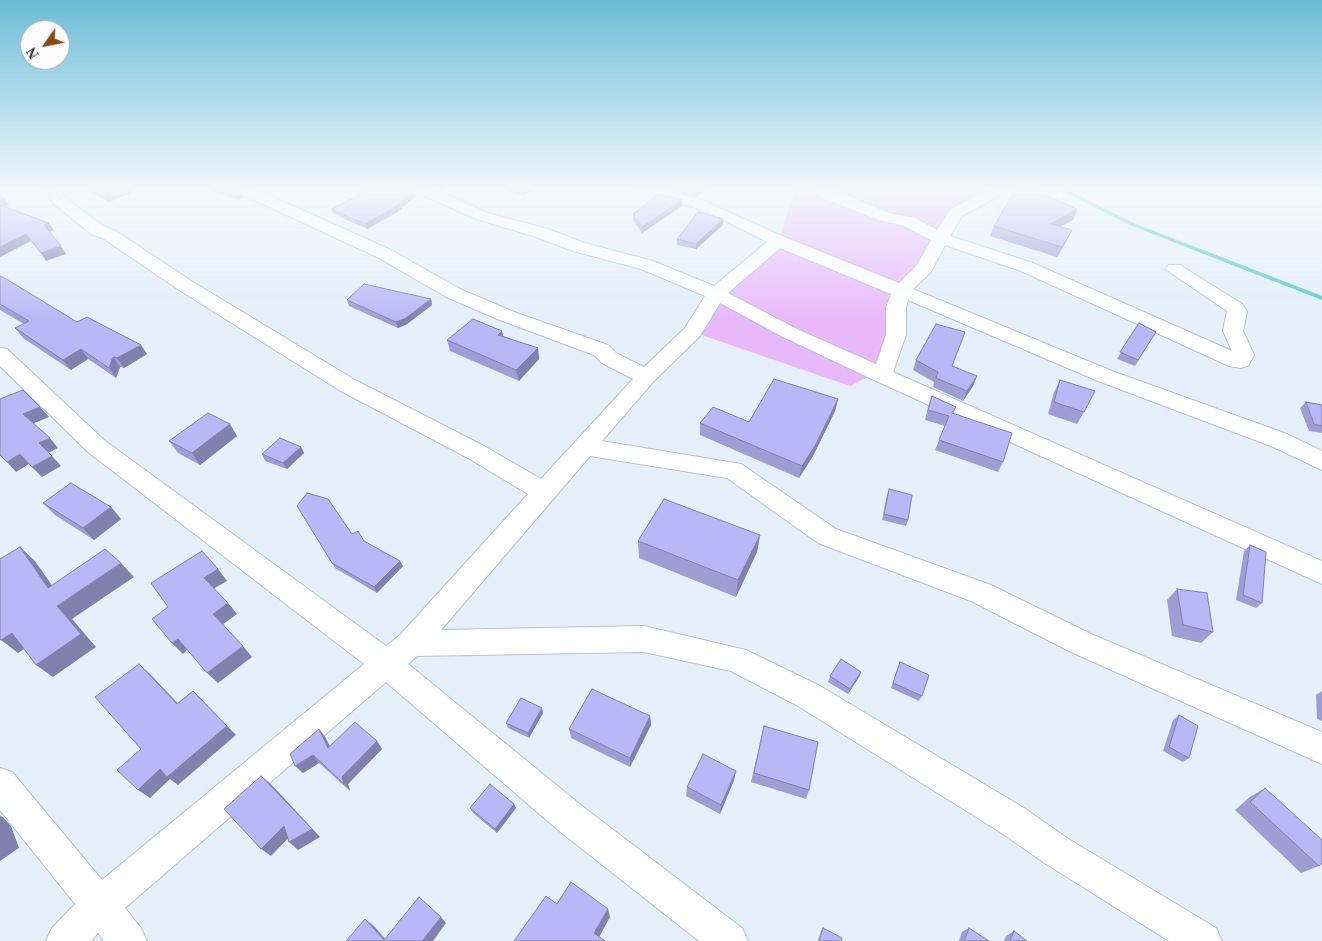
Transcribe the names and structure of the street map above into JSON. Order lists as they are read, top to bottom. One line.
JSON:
{"north":"bottom left"}
